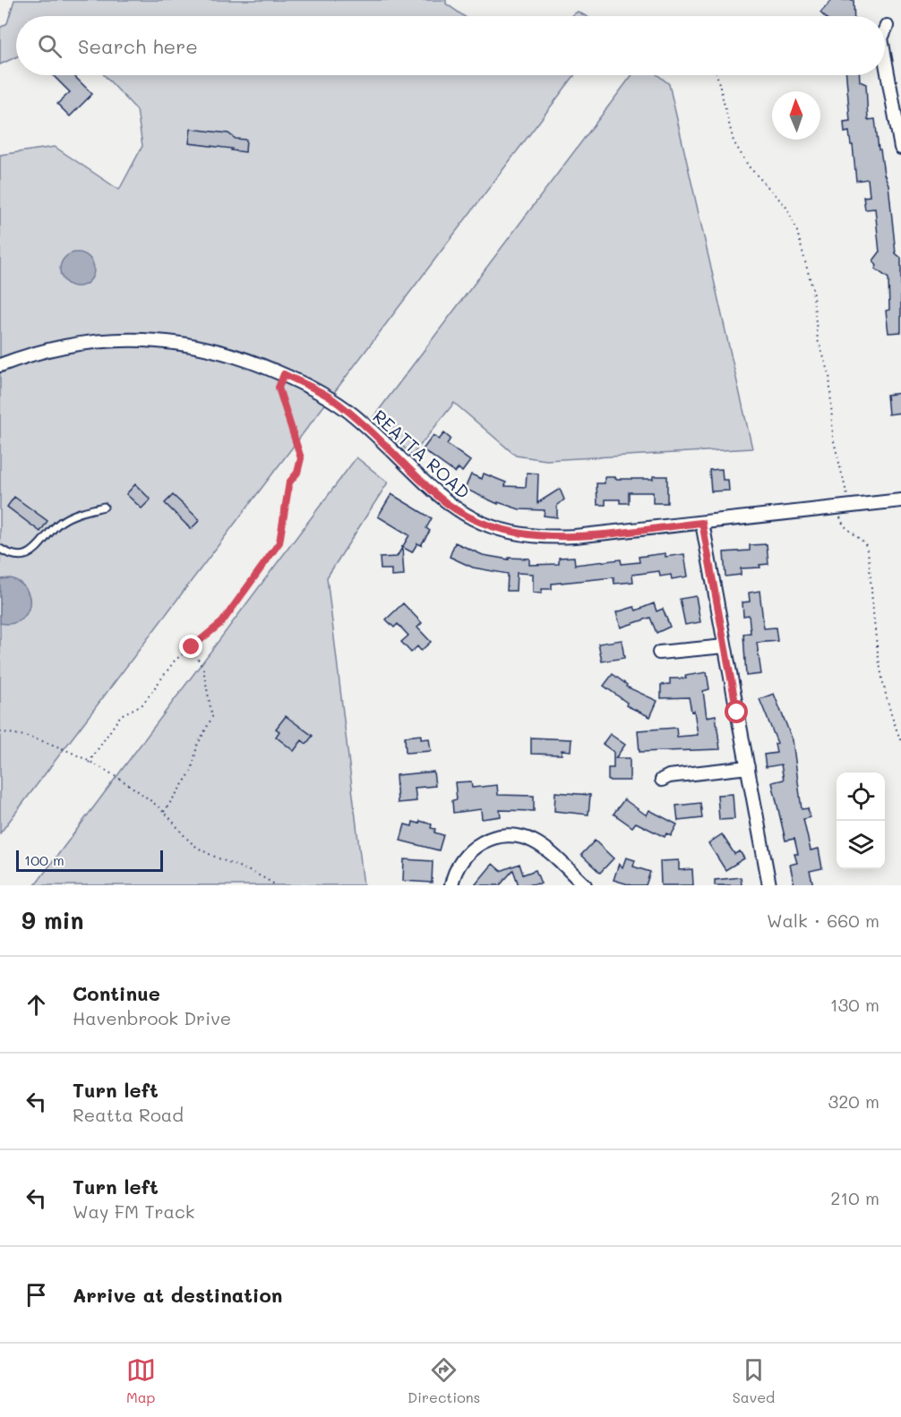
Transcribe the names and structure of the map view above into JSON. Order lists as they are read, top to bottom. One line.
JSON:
{"streets":{"street":["REATTA ROAD"]},"scale_bar":"100 m","north":"top","page":{"search":"Search here","scale":"100 m","heading":["9 min","Walk · 660 m"],"list":[["Continue","Havenbrook Drive","130 m"],["Turn left","Reatta Road","320 m"],["Turn left","Way FM Track","210 m"],"Arrive at destination"],"nav":["Map","Directions","Saved"]}}
